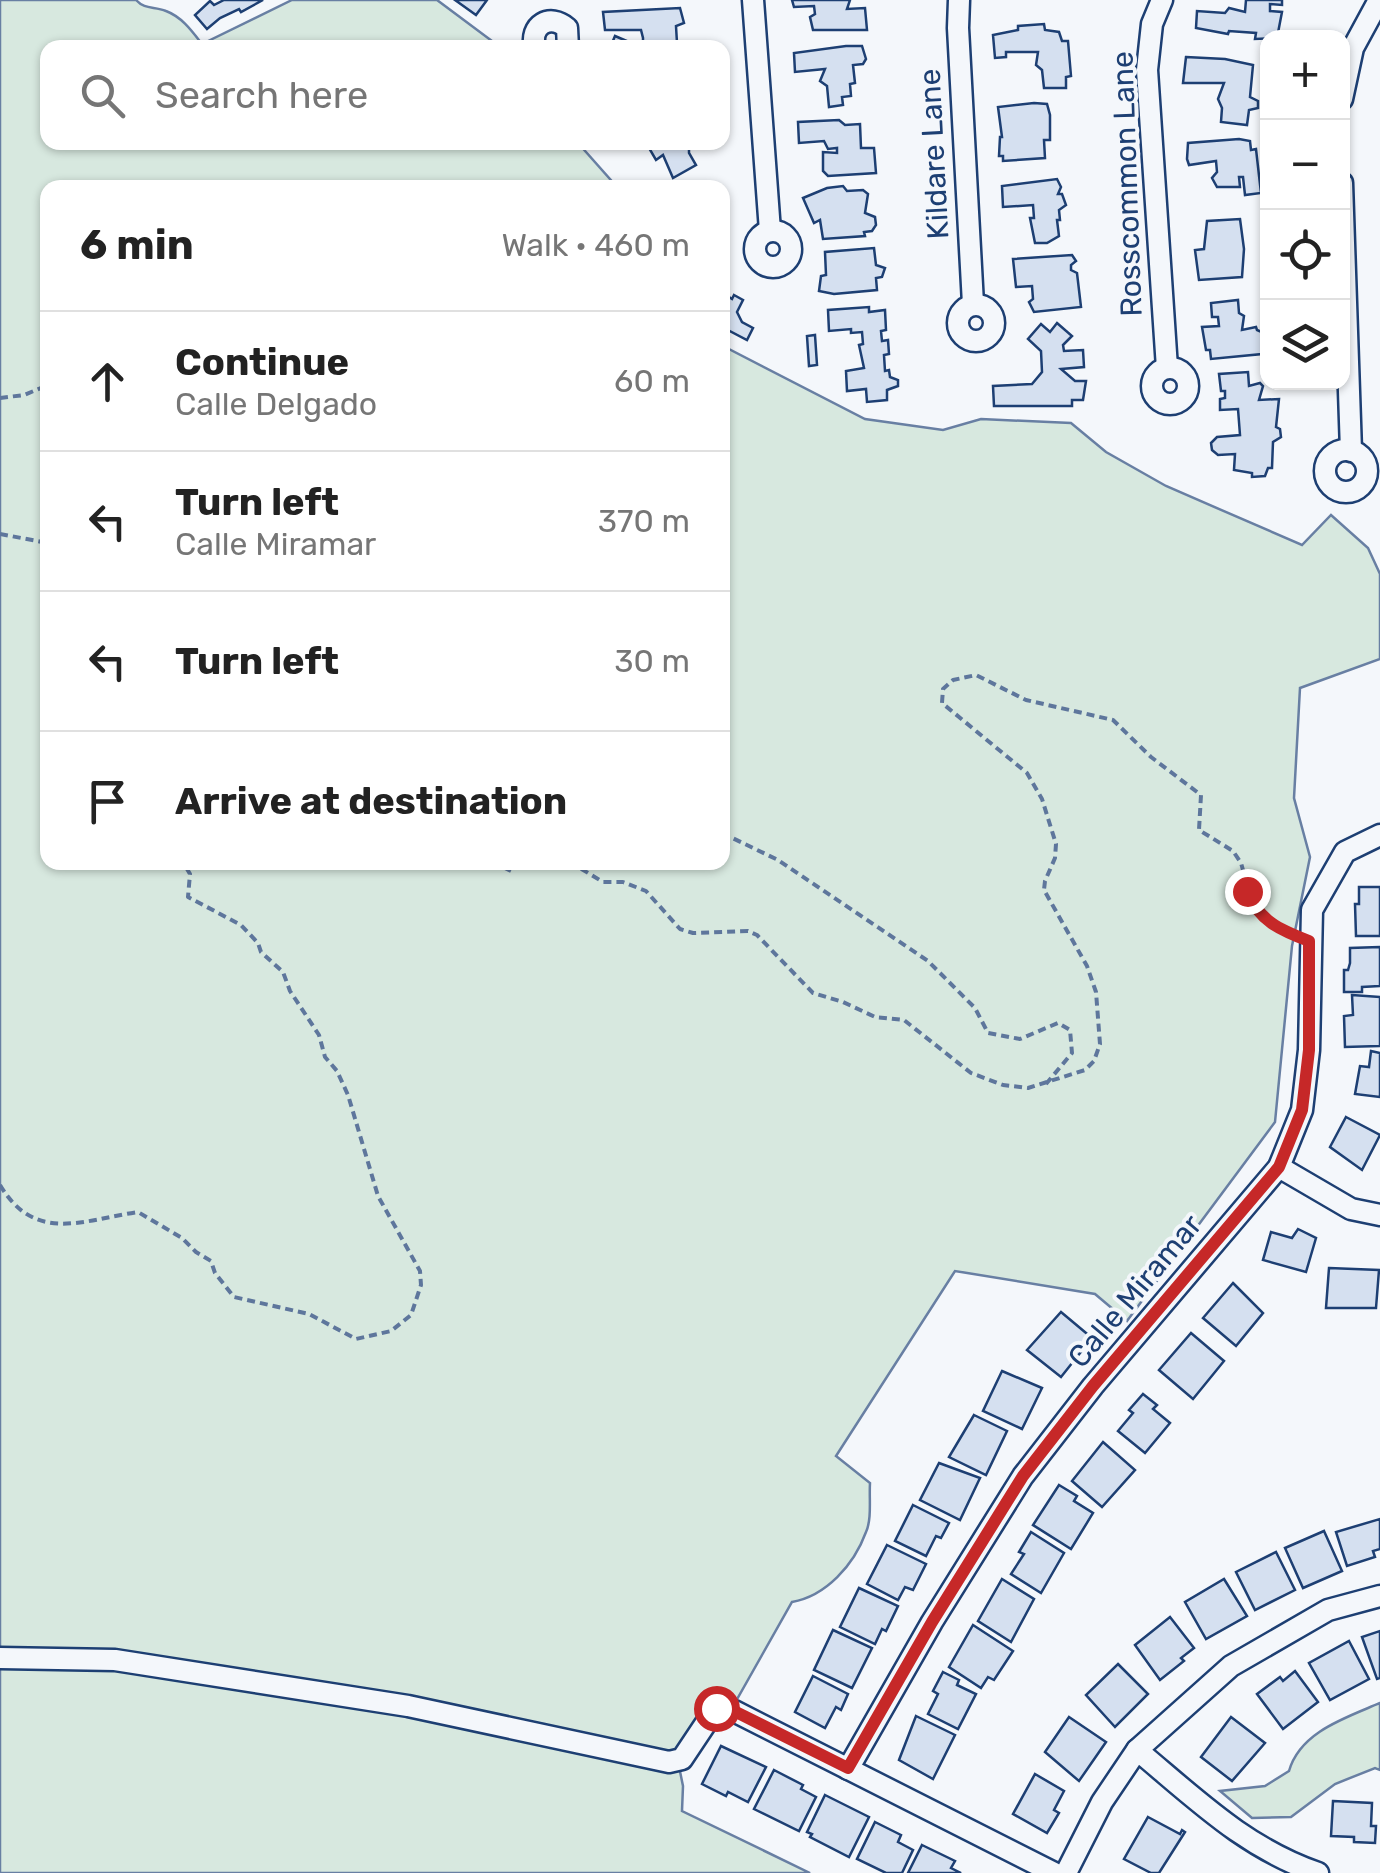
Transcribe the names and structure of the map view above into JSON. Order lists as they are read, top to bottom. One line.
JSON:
{"streets":{"street":["Kildare Lane","Rosscommon Lane","Calle Miramar"]},"page":{"map_buttons":["+","−"],"search":"Search here","heading":["6 min","Walk · 460 m"],"list":[["Continue","Calle Delgado","60 m"],["Turn left","Calle Miramar","370 m"],["Turn left","30 m"],"Arrive at destination"]}}
